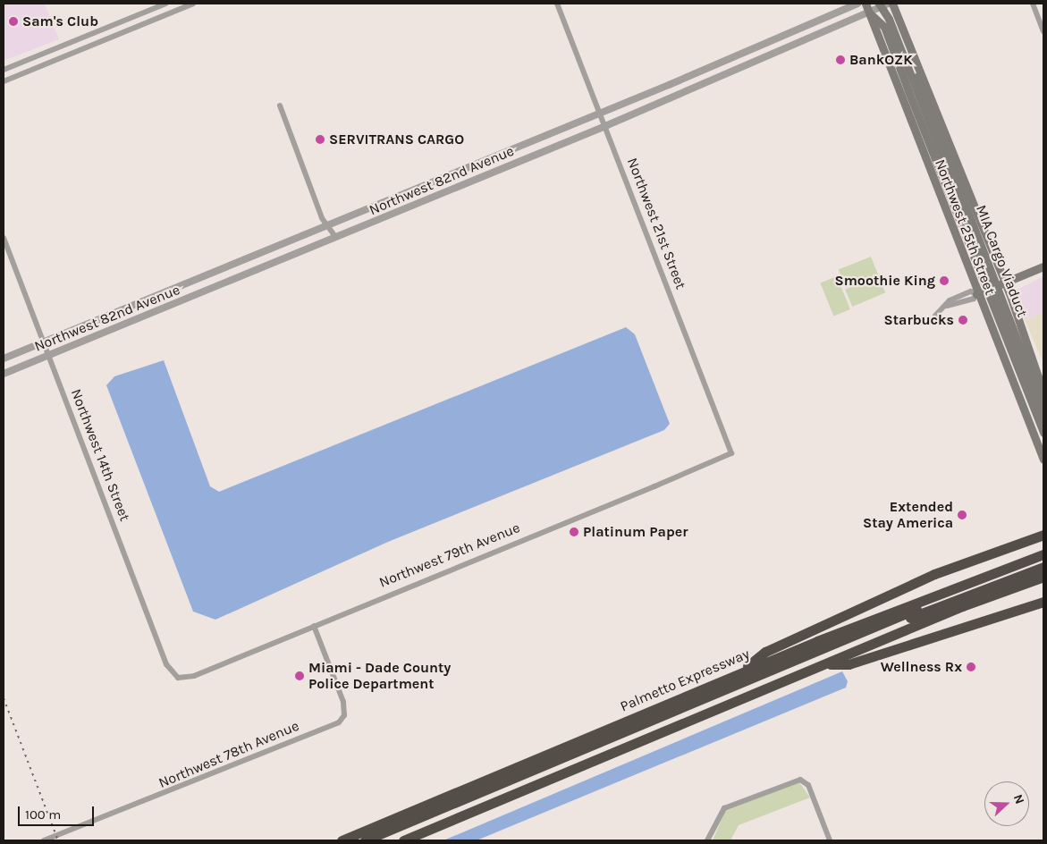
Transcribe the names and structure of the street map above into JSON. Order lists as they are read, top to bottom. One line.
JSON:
{"streets":{"highway":["Palmetto Expressway"],"main road":["Northwest 25th Street","MIA Cargo Viaduct"],"street":["Northwest 82nd Avenue","Northwest 21st Street","Northwest 14th Street","Northwest 79th Avenue","Northwest 78th Avenue"]},"crossings":[["Northwest 82nd Avenue","Northwest 21st Street"],["Northwest 82nd Avenue","Northwest 25th Street"],["Northwest 82nd Avenue","MIA Cargo Viaduct"],["Northwest 82nd Avenue","Northwest 14th Street"],["Northwest 21st Street","Northwest 79th Avenue"],["Northwest 25th Street","MIA Cargo Viaduct"],["Northwest 14th Street","Northwest 79th Avenue"],["Northwest 79th Avenue","Northwest 78th Avenue"]],"places":["Sam's Club","BankOZK","SERVITRANS CARGO","Smoothie King","Starbucks","Extended Stay America","Platinum Paper","Wellness Rx","Miami - Dade County Police Department"],"scale_bar":"100 m","north":"right"}
